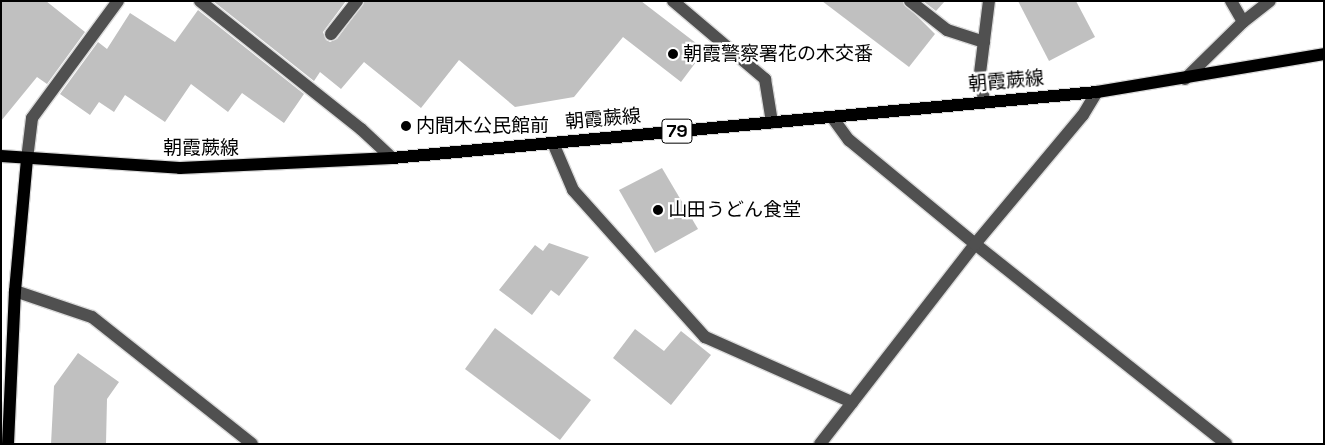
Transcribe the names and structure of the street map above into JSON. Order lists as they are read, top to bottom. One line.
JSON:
{"streets":{"main road":["朝霞蕨線","79"]},"places":["朝霞警察署花の木交番","内間木公民館前","山田うどん食堂"]}
